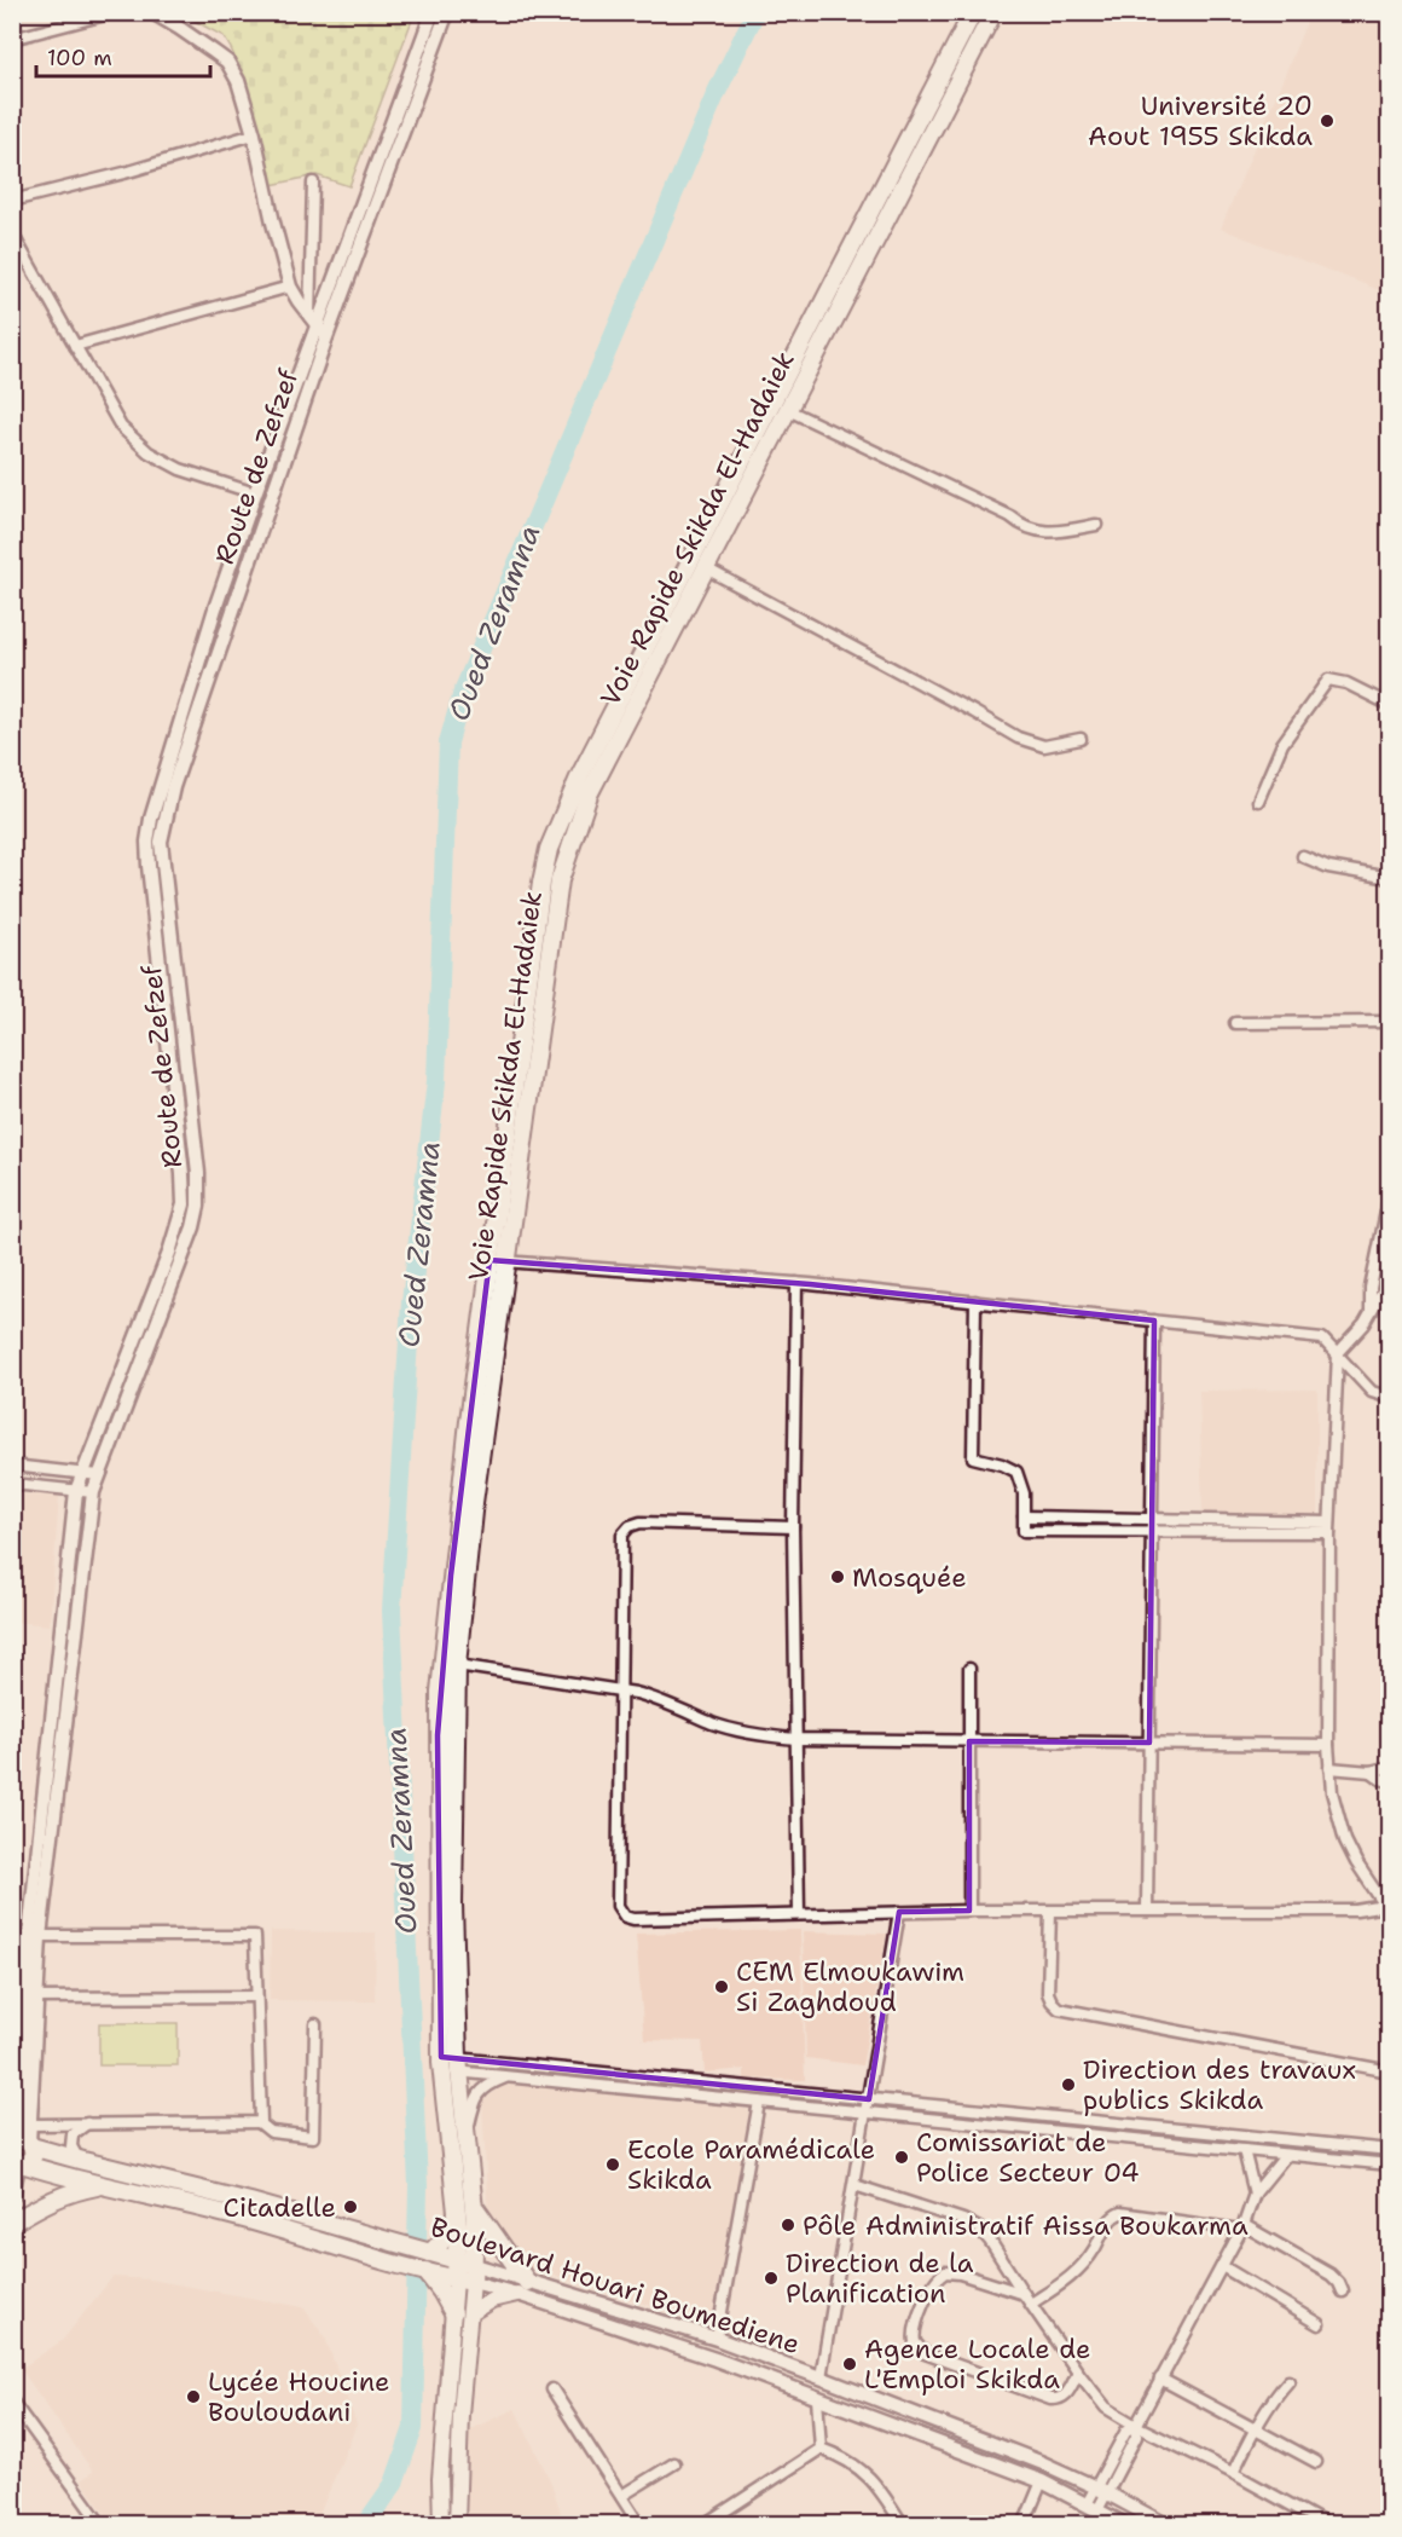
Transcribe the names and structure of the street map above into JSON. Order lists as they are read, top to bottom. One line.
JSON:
{"streets":{"highway":["Voie Rapide Skikda El-Hadaiek","Boulevard Houari Boumediene"],"main road":["Route de Zefzef"]},"crossings":[["Route de Zefzef","Boulevard Houari Boumediene"],["Voie Rapide Skikda El-Hadaiek","Boulevard Houari Boumediene"]],"water":["Oued Zeramna"],"places":["Université 20 Aout 1955 Skikda","Mosquée","CEM Elmoukawim Si Zaghdoud","Direction des travaux publics Skikda","Comissariat de Police Secteur 04","Ecole Paramédicale Skikda","Citadelle","Pôle Administratif Aissa Boukarma","Direction de la Planification","Agence Locale de L'Emploi Skikda","Lycée Houcine Bouloudani"],"scale_bar":"100 m"}
